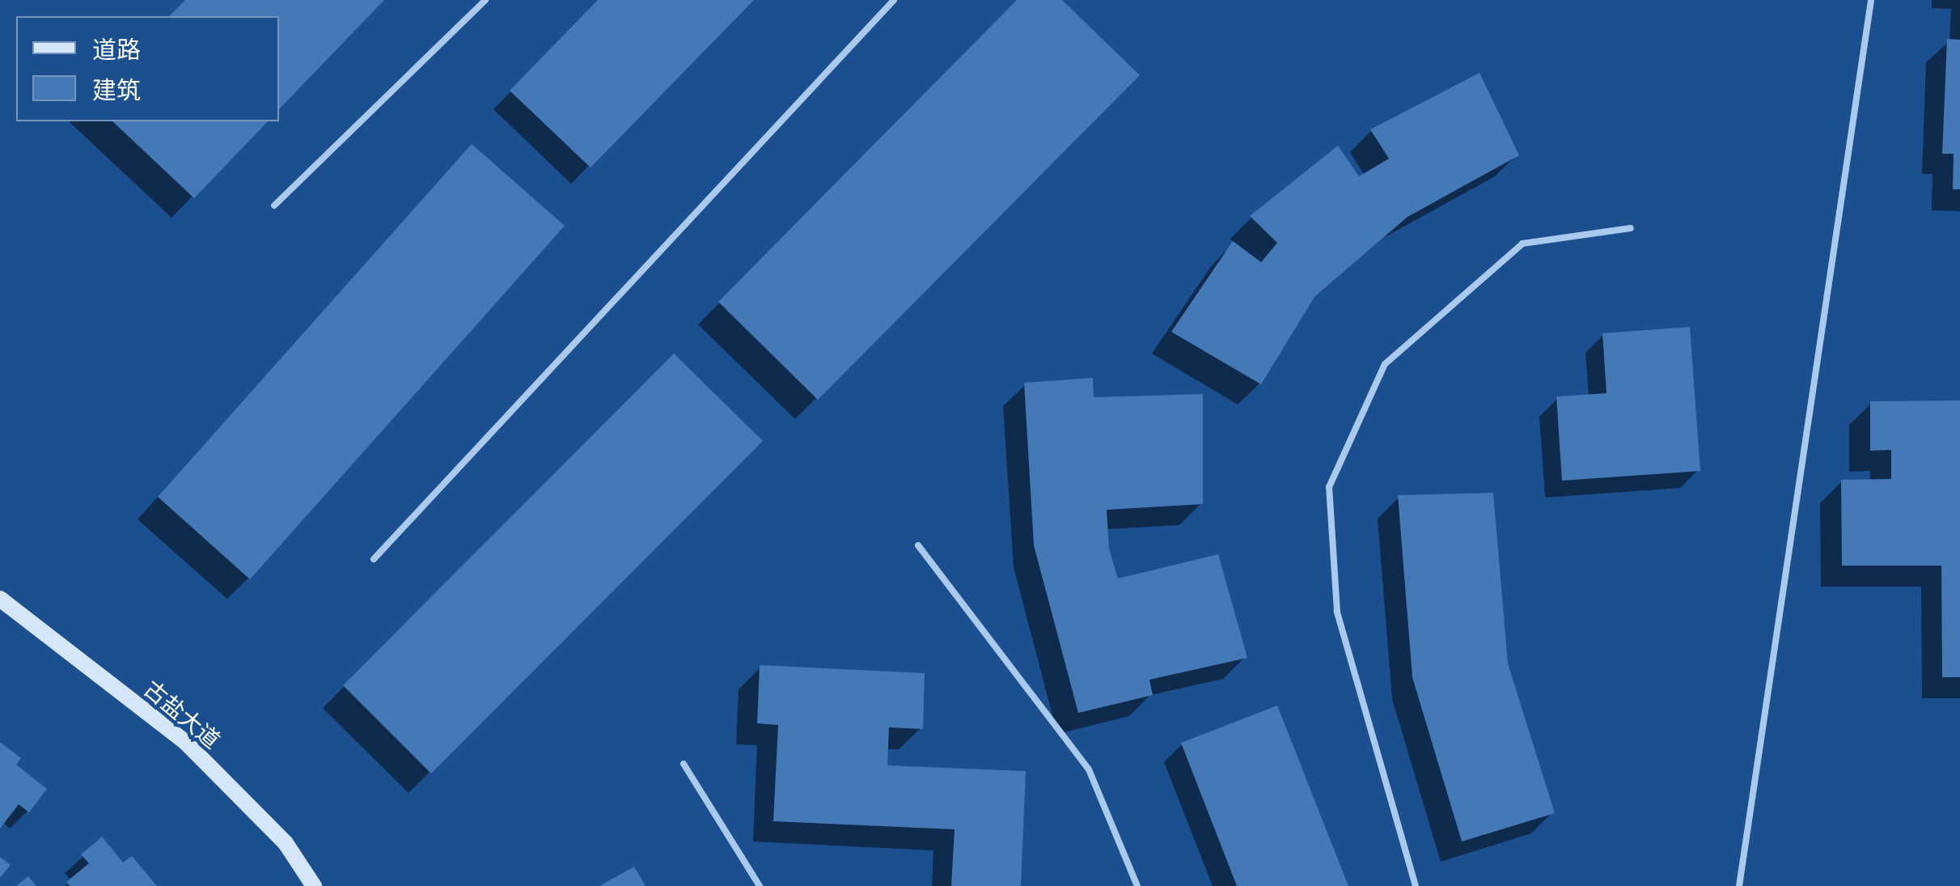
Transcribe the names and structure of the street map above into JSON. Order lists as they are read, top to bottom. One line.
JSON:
{"streets":{"street":["古盐大道"]},"legend":["道路","建筑"]}
